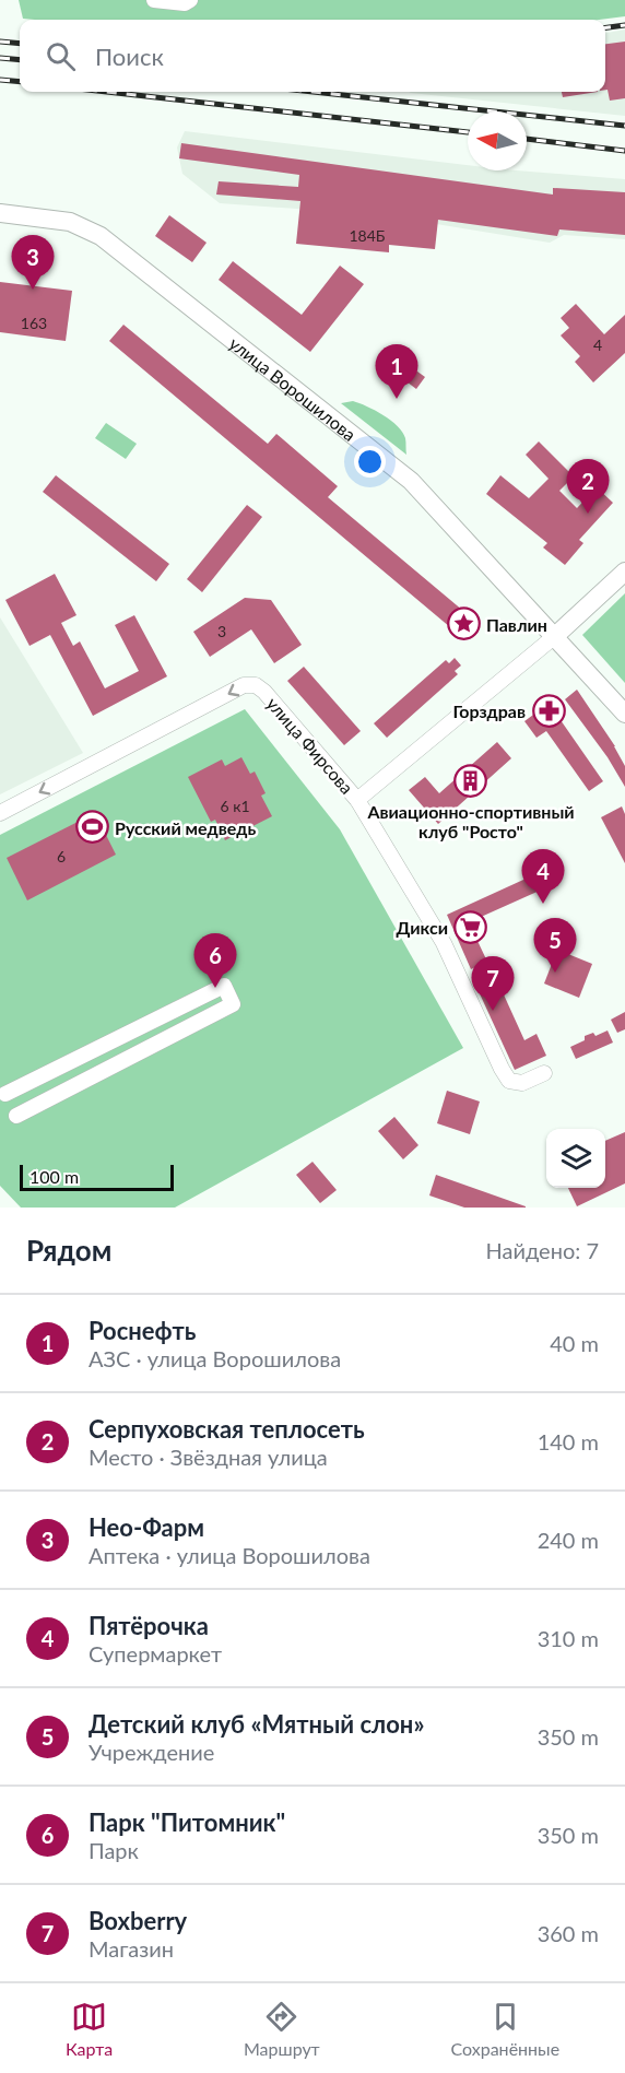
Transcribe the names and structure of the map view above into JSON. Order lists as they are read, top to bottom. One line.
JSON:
{"streets":{"main road":["улица Ворошилова"],"street":["улица Фирсова"]},"crossings":[["улица Ворошилова","улица Фирсова"]],"one_way":["улица Фирсова"],"places":{"place":["Павлин"],"pharmacy":["Горздрав"],"building":["Авиационно-спортивный клуб \"Росто\""],"sports":["Русский медведь"],"supermarket":["Дикси"]},"house_numbers":["184Б","163","4","3","6 к1","6"],"scale_bar":"100 m","north":"left","page":{"search":"Поиск","pins":["3","1","2","4","5","6","7"],"scale":"100 m","heading":["Рядом","Найдено: 7"],"list":[{"mark":"1","name":"Роснефть","note":"АЗС · улица Ворошилова","value":"40 m"},{"mark":"2","name":"Серпуховская теплосеть","note":"Место · Звёздная улица","value":"140 m"},{"mark":"3","name":"Нео-Фарм","note":"Аптека · улица Ворошилова","value":"240 m"},{"mark":"4","name":"Пятёрочка","note":"Супермаркет","value":"310 m"},{"mark":"5","name":"Детский клуб «Мятный слон»","note":"Учреждение","value":"350 m"},{"mark":"6","name":"Парк \"Питомник\"","note":"Парк","value":"350 m"},{"mark":"7","name":"Boxberry","note":"Магазин","value":"360 m"}],"nav":["Карта","Маршрут","Сохранённые"]}}
